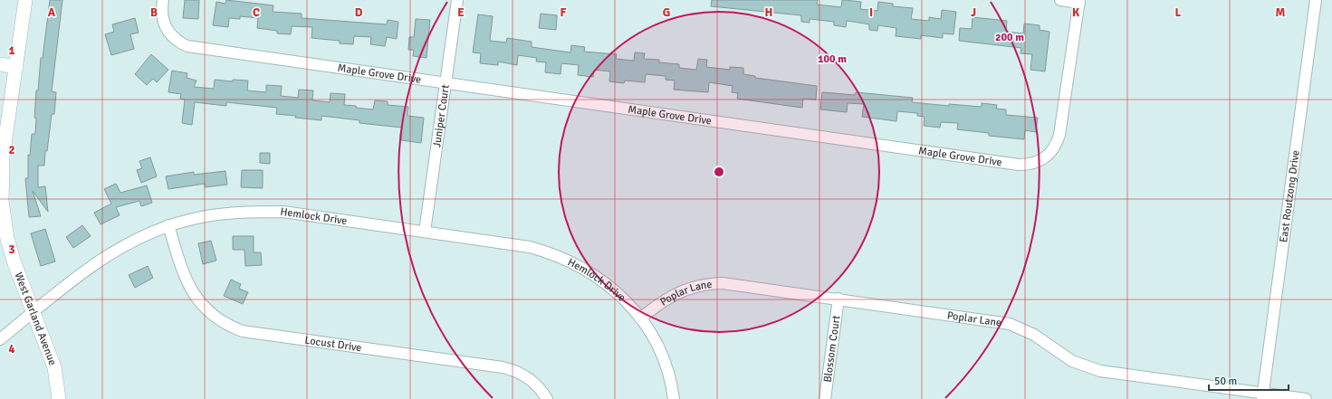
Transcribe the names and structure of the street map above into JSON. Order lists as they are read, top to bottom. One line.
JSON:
{"streets":{"street":["Maple Grove Drive","Juniper Court","East Routzong Drive","Hemlock Drive","Poplar Lane","West Garland Avenue","Locust Drive","Blossom Court"]},"crossings":[["Maple Grove Drive","Juniper Court"],["Juniper Court","Hemlock Drive"],["East Routzong Drive","Poplar Lane"],["Hemlock Drive","Poplar Lane"],["Hemlock Drive","West Garland Avenue"],["Hemlock Drive","Locust Drive"],["Poplar Lane","Blossom Court"]],"scale_bar":"50 m","grid":{"columns":["A","B","C","D","E","F","G","H","I","J","K","L","M"],"rows":["1","2","3","4"]},"rings":["200 m","100 m"]}
